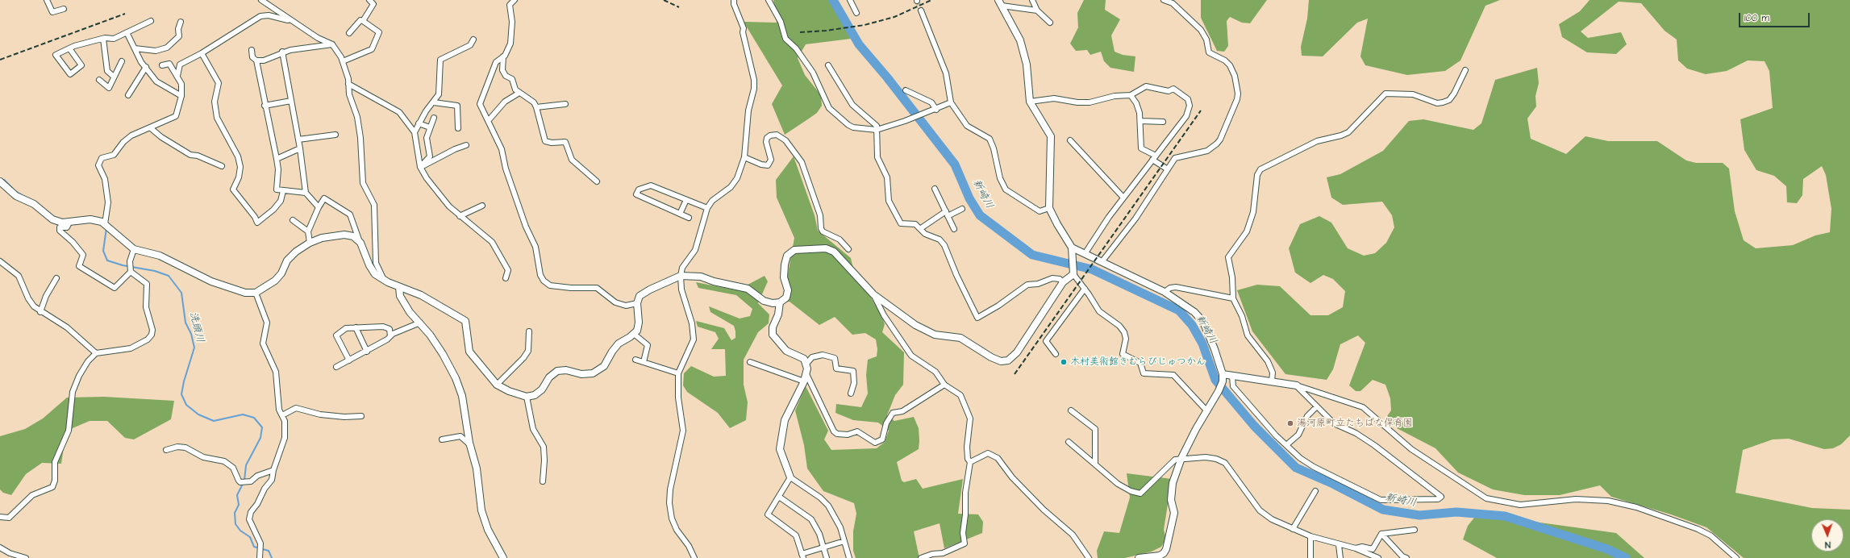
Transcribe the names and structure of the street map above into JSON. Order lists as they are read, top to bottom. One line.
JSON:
{"water":["新崎川","洗頭川"],"places":["木村美術館きむらびじゅつかん","湯河原町立たちばな保育園"],"scale_bar":"100 m","north":"bottom"}
